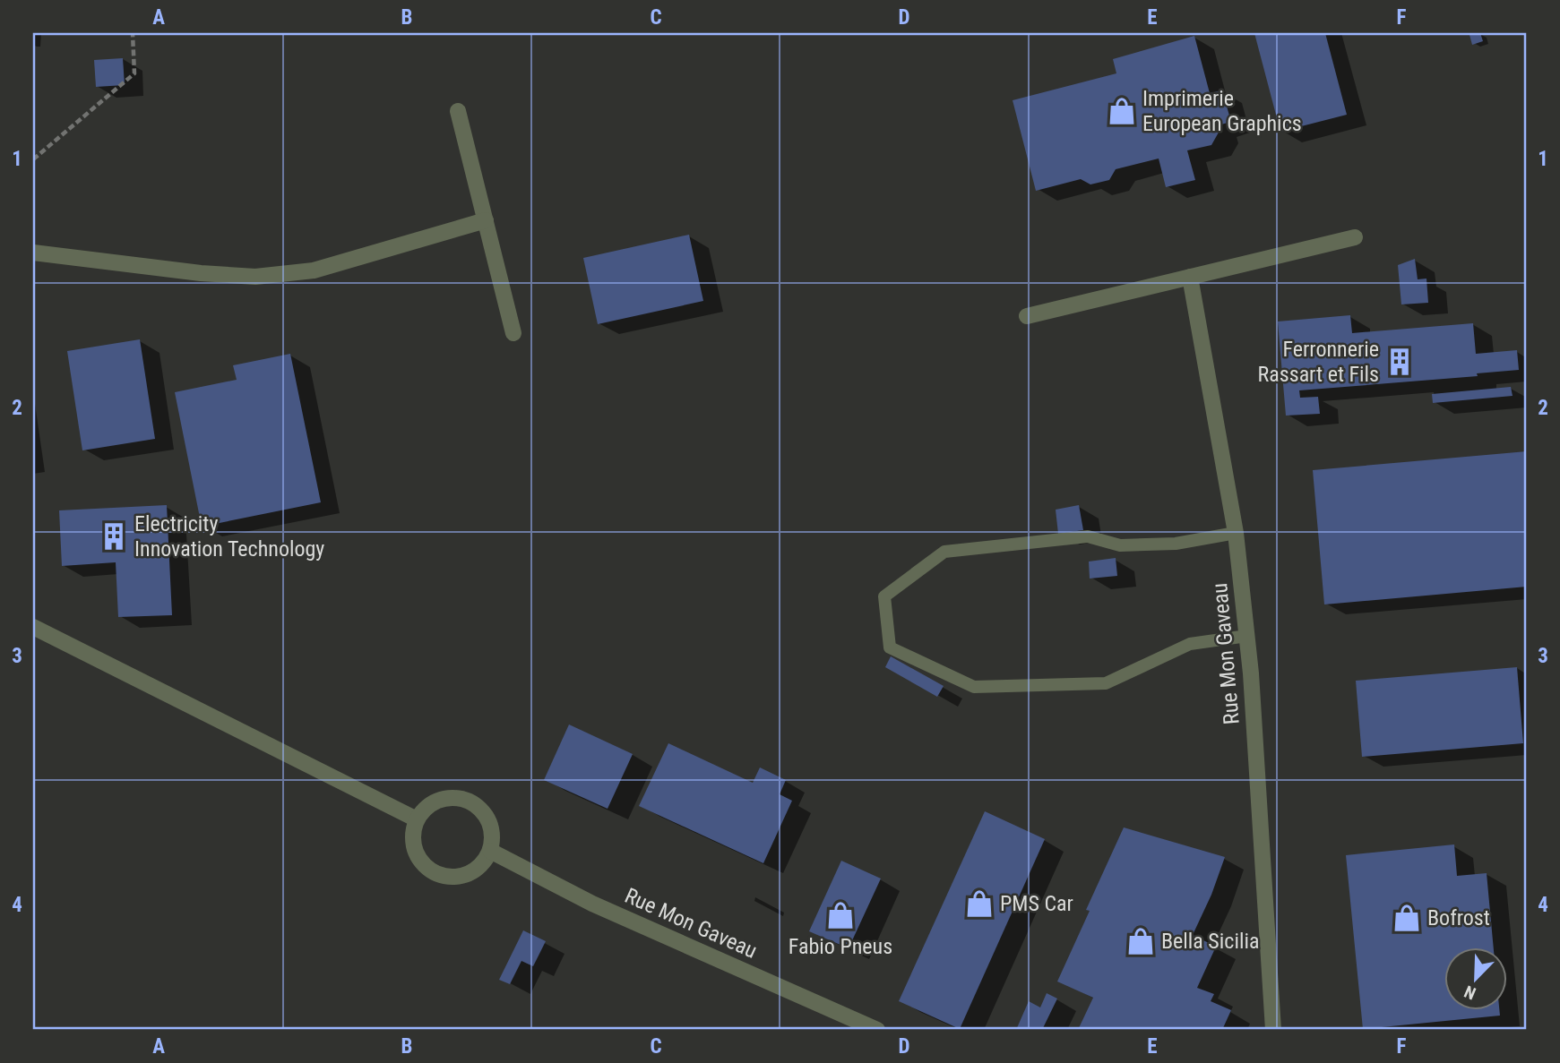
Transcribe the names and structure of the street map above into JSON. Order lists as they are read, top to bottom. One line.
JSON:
{"streets":{"street":["Rue Mon Gaveau"]},"places":{"shop":["Imprimerie European Graphics","PMS Car","Fabio Pneus","Bofrost","Bella Sicilia"],"building":["Ferronnerie Rassart et Fils","Electricity Innovation Technology"]},"north":"bottom left","grid":{"columns":["A","B","C","D","E","F"],"rows":["1","2","3","4"]}}
